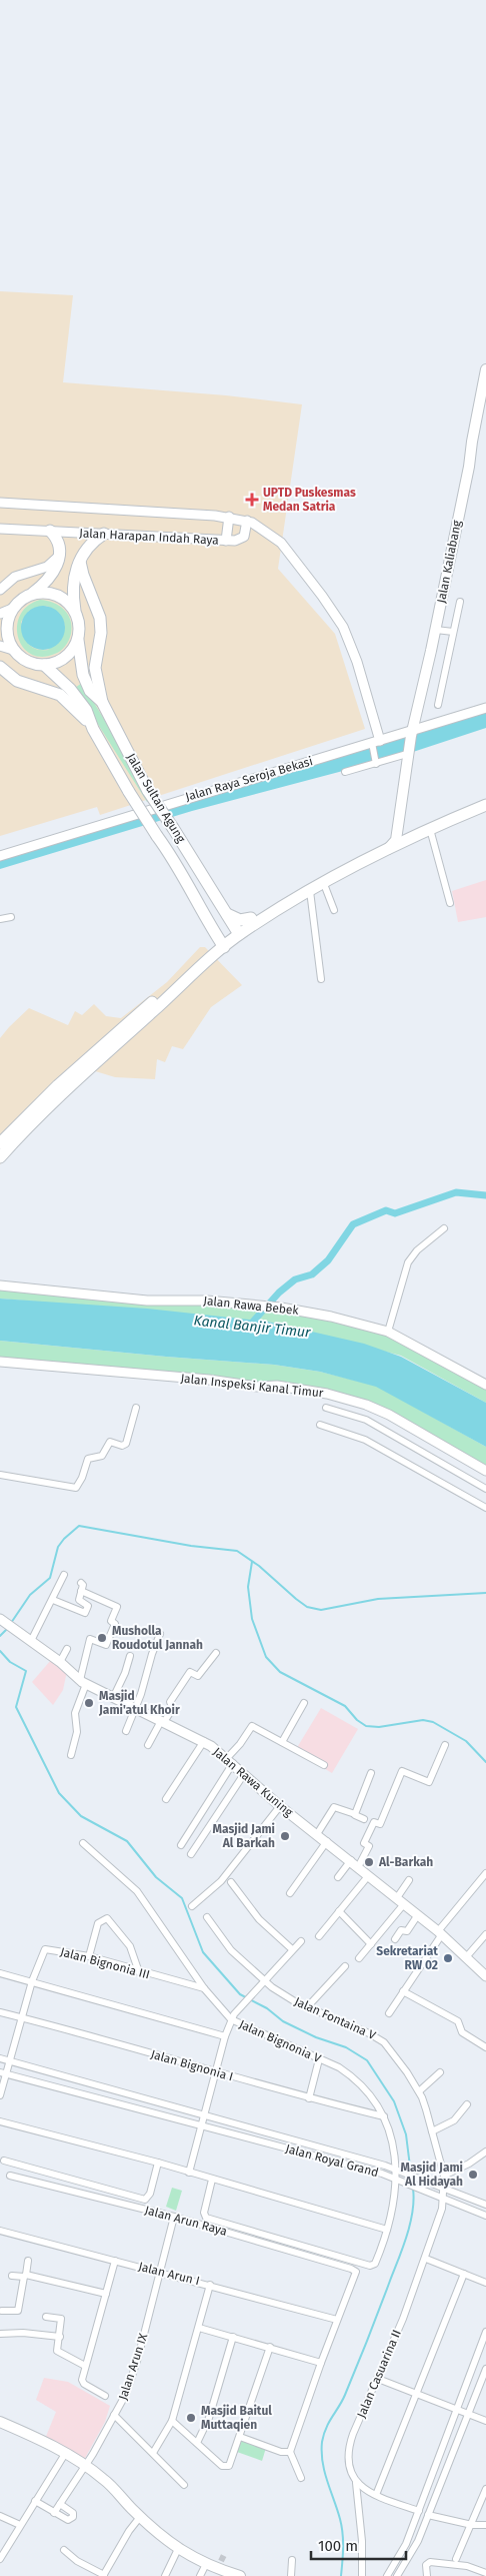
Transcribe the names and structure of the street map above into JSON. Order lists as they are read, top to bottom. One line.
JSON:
{"streets":{"highway":["Jalan Sultan Agung"],"main road":["Jalan Kaliabang"],"street":["Jalan Harapan Indah Raya","Jalan Raya Seroja Bekasi","Jalan Rawa Bebek","Jalan Inspeksi Kanal Timur","Jalan Rawa Kuning","Jalan Bignonia III","Jalan Fontaina V","Jalan Bignonia V","Jalan Bignonia I","Jalan Royal Grand","Jalan Arun Raya","Jalan Arun I","Jalan Arun IX","Jalan Casuarina II"]},"crossings":[["Jalan Kaliabang","Jalan Raya Seroja Bekasi"],["Jalan Bignonia III","Jalan Bignonia V"],["Jalan Bignonia III","Jalan Bignonia I"],["Jalan Bignonia III","Jalan Royal Grand"],["Jalan Fontaina V","Jalan Royal Grand"],["Jalan Fontaina V","Jalan Casuarina II"],["Jalan Bignonia V","Jalan Bignonia I"],["Jalan Bignonia V","Jalan Royal Grand"],["Jalan Royal Grand","Jalan Casuarina II"],["Jalan Arun Raya","Jalan Arun I"],["Jalan Arun Raya","Jalan Arun IX"],["Jalan Arun I","Jalan Arun IX"]],"water":["Kanal Banjir Timur"],"places":{"health":["UPTD Puskesmas Medan Satria"],"other":["Musholla Roudotul Jannah","Masjid Jami'atul Khoir","Masjid Jami Al Barkah","Al-Barkah","Sekretariat RW 02","Masjid Jami Al Hidayah","Masjid Baitul Muttaqien"]},"scale_bar":"100 m"}
